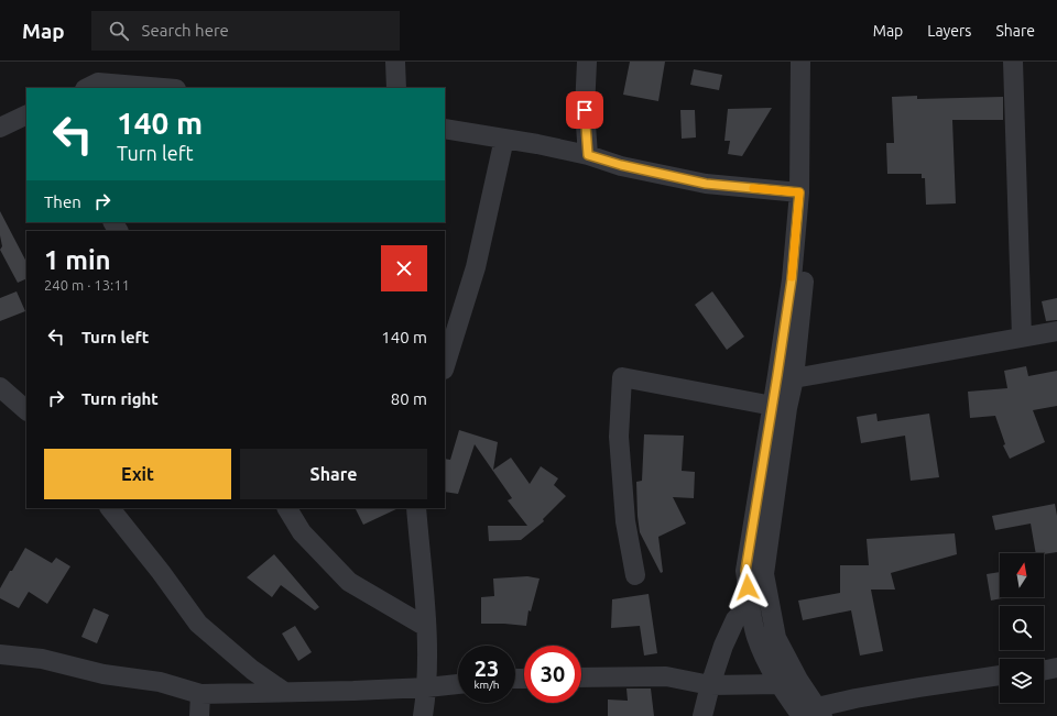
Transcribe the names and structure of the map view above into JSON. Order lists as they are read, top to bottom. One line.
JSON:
{"north":"top","page":{"header":"Map","search":"Search here","nav":["Map","Layers","Share"],"turn":["140 m","Turn left"],"then":"Then","heading":["1 min","240 m · 13:11"],"list":[{"name":"Turn left","value":"140 m"},{"name":"Turn right","value":"80 m"}],"buttons":["Exit","Share"],"speed":"23 km/h","limit":"30"}}
